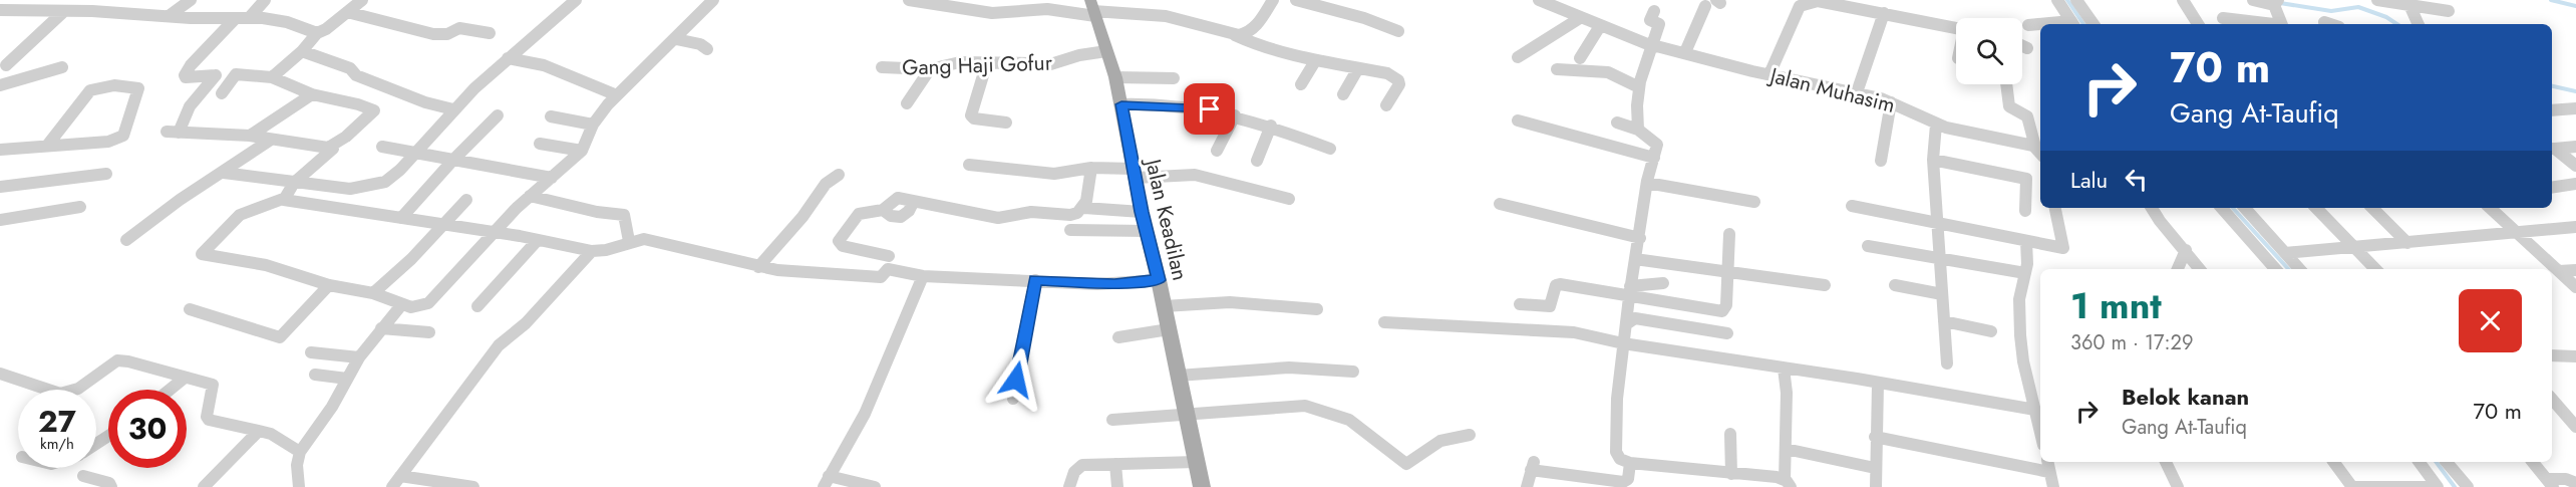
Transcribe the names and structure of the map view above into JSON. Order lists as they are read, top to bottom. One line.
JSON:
{"streets":{"main road":["Jalan Keadilan"],"street":["Gang Haji Gofur","Jalan Muhasim"]},"crossings":[["Gang Haji Gofur","Jalan Keadilan"]],"page":{"turn":["70 m","Gang At-Taufiq"],"then":"Lalu","heading":["1 mnt","360 m · 17:29"],"list":[{"name":"Belok kanan","note":"Gang At-Taufiq","value":"70 m"}],"speed":"27 km/h","limit":"30"}}
